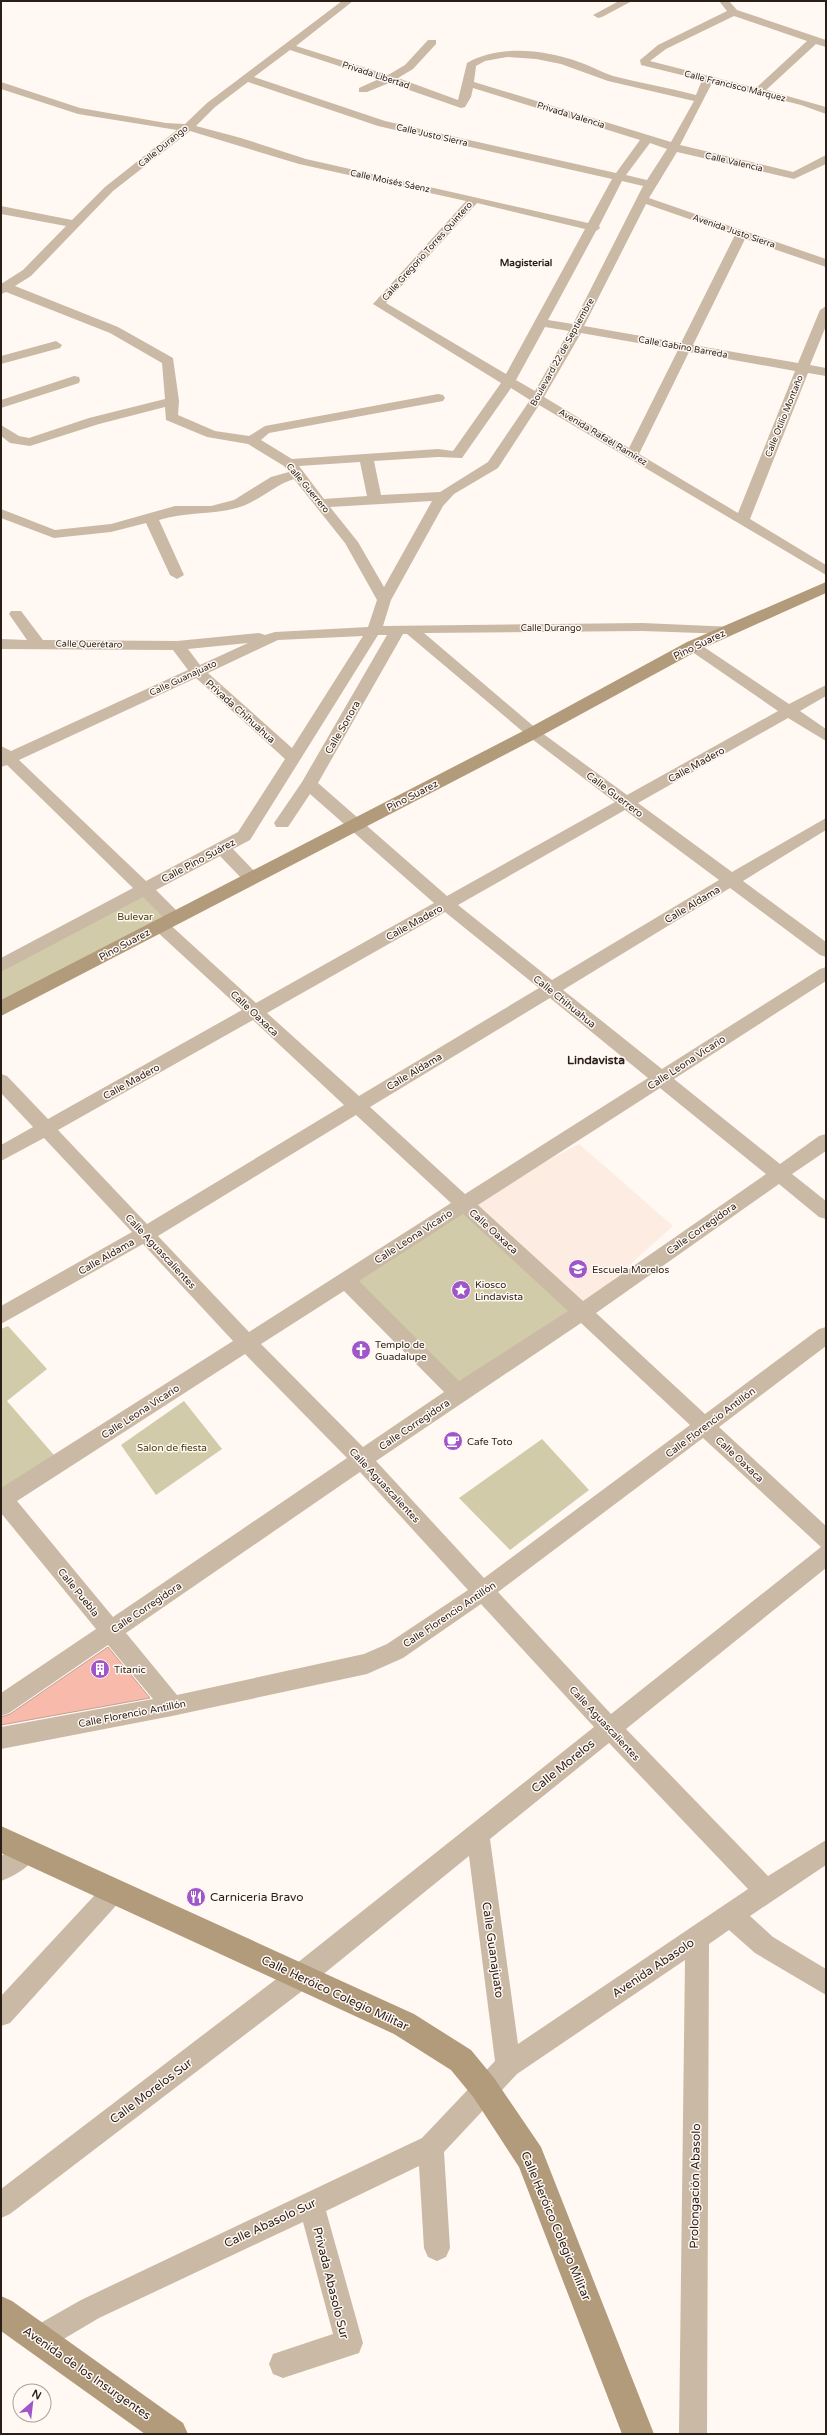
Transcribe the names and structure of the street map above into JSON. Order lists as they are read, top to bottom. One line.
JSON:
{"streets":{"street":["Privada Libertad","Calle Francisco Márquez","Privada Valencia","Calle Justo Sierra","Calle Durango","Calle Valencia","Calle Moisés Sáenz","Avenida Justo Sierra","Calle Gregorio Torres Quintero","Calle Gabino Barreda","Boulevard 22 de Septiembre","Calle Otilio Montaño","Avenida Rafaél Ramírez","Calle Guerrero","Calle Querétaro","Pino Suarez","Calle Guanajuato","Privada Chihuahua","Calle Sonora","Calle Madero","Calle Pino Suárez","Calle Aldama","Calle Chihuahua","Calle Oaxaca","Calle Leona Vicario","Calle Corregidora","Calle Aguascalientes","Calle Florencio Antillón","Calle Puebla","Calle Morelos","Avenida Abasolo","Calle Heróico Colegio Militar","Calle Morelos Sur","Prolongación Abasolo","Calle Abasolo Sur","Privada Abasolo Sur","Avenida de los Insurgentes"]},"crossings":[["Privada Libertad","Privada Valencia"],["Privada Libertad","Calle Durango"],["Calle Francisco Márquez","Boulevard 22 de Septiembre"],["Privada Valencia","Calle Valencia"],["Privada Valencia","Boulevard 22 de Septiembre"],["Calle Justo Sierra","Calle Durango"],["Calle Justo Sierra","Boulevard 22 de Septiembre"],["Calle Durango","Calle Moisés Sáenz"],["Calle Durango","Calle Guerrero"],["Calle Durango","Pino Suarez"],["Calle Durango","Calle Guanajuato"],["Calle Durango","Calle Sonora"],["Calle Durango","Calle Pino Suárez"],["Calle Valencia","Boulevard 22 de Septiembre"],["Calle Moisés Sáenz","Calle Gregorio Torres Quintero"],["Avenida Justo Sierra","Boulevard 22 de Septiembre"],["Calle Gregorio Torres Quintero","Avenida Rafaél Ramírez"],["Calle Gabino Barreda","Boulevard 22 de Septiembre"],["Calle Gabino Barreda","Calle Otilio Montaño"],["Boulevard 22 de Septiembre","Avenida Rafaél Ramírez"],["Boulevard 22 de Septiembre","Calle Guerrero"],["Calle Otilio Montaño","Avenida Rafaél Ramírez"],["Calle Guerrero","Pino Suarez"],["Calle Guerrero","Calle Sonora"],["Calle Guerrero","Calle Madero"],["Calle Guerrero","Calle Aldama"],["Calle Querétaro","Calle Guanajuato"],["Calle Querétaro","Privada Chihuahua"],["Pino Suarez","Calle Chihuahua"],["Pino Suarez","Calle Oaxaca"],["Calle Guanajuato","Privada Chihuahua"],["Calle Guanajuato","Calle Pino Suárez"],["Calle Guanajuato","Calle Oaxaca"],["Calle Guanajuato","Calle Morelos"],["Calle Guanajuato","Avenida Abasolo"],["Privada Chihuahua","Calle Pino Suárez"],["Calle Sonora","Calle Chihuahua"],["Calle Madero","Calle Chihuahua"],["Calle Madero","Calle Oaxaca"],["Calle Madero","Calle Aguascalientes"],["Calle Pino Suárez","Calle Oaxaca"],["Calle Aldama","Calle Chihuahua"],["Calle Aldama","Calle Oaxaca"],["Calle Aldama","Calle Aguascalientes"],["Calle Chihuahua","Calle Leona Vicario"],["Calle Chihuahua","Calle Corregidora"],["Calle Oaxaca","Calle Leona Vicario"],["Calle Oaxaca","Calle Corregidora"],["Calle Oaxaca","Calle Florencio Antillón"],["Calle Leona Vicario","Calle Aguascalientes"],["Calle Leona Vicario","Calle Puebla"],["Calle Corregidora","Calle Aguascalientes"],["Calle Corregidora","Calle Puebla"],["Calle Aguascalientes","Calle Florencio Antillón"],["Calle Aguascalientes","Calle Morelos"],["Calle Aguascalientes","Avenida Abasolo"],["Calle Florencio Antillón","Calle Puebla"],["Calle Morelos","Calle Heróico Colegio Militar"],["Calle Morelos","Calle Morelos Sur"],["Avenida Abasolo","Calle Heróico Colegio Militar"],["Avenida Abasolo","Prolongación Abasolo"],["Avenida Abasolo","Calle Abasolo Sur"],["Calle Heróico Colegio Militar","Calle Morelos Sur"],["Calle Heróico Colegio Militar","Calle Abasolo Sur"],["Calle Abasolo Sur","Privada Abasolo Sur"],["Calle Abasolo Sur","Avenida de los Insurgentes"]],"districts":["Magisterial","Lindavista"],"parks":["Bulevar","Salon de fiesta"],"places":{"school or university":["Escuela Morelos"],"place":["Kiosco Lindavista"],"church":["Templo de Guadalupe"],"cafe":["Cafe Toto"],"building":["Titanic"],"restaurant":["Carniceria Bravo"]},"north":"top right"}
